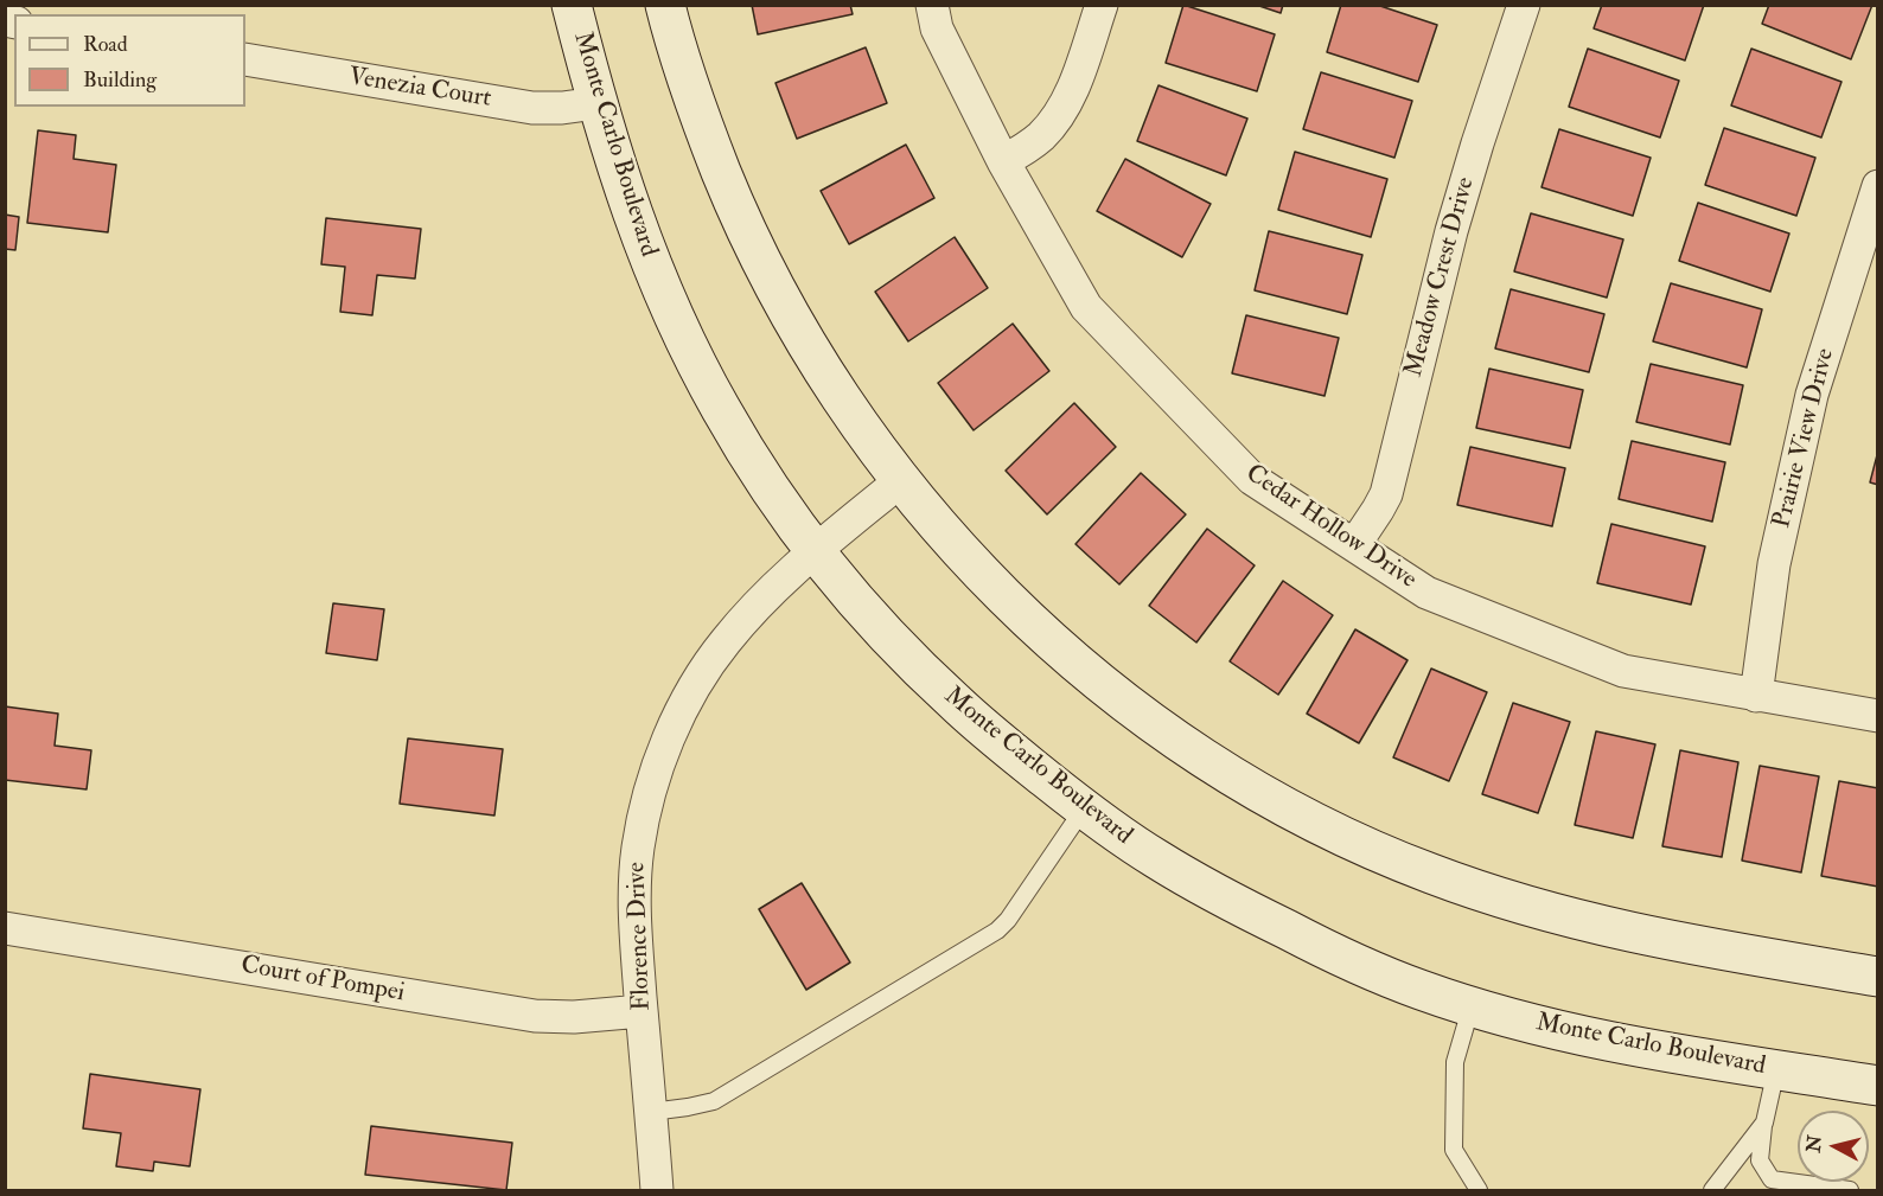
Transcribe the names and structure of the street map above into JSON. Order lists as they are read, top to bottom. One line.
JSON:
{"streets":{"main road":["Monte Carlo Boulevard"],"street":["Venezia Court","Meadow Crest Drive","Prairie View Drive","Cedar Hollow Drive","Florence Drive","Court of Pompei"]},"crossings":[["Venezia Court","Monte Carlo Boulevard"],["Monte Carlo Boulevard","Florence Drive"],["Meadow Crest Drive","Cedar Hollow Drive"],["Prairie View Drive","Cedar Hollow Drive"],["Florence Drive","Court of Pompei"]],"legend":["Road","Building"],"north":"left"}
